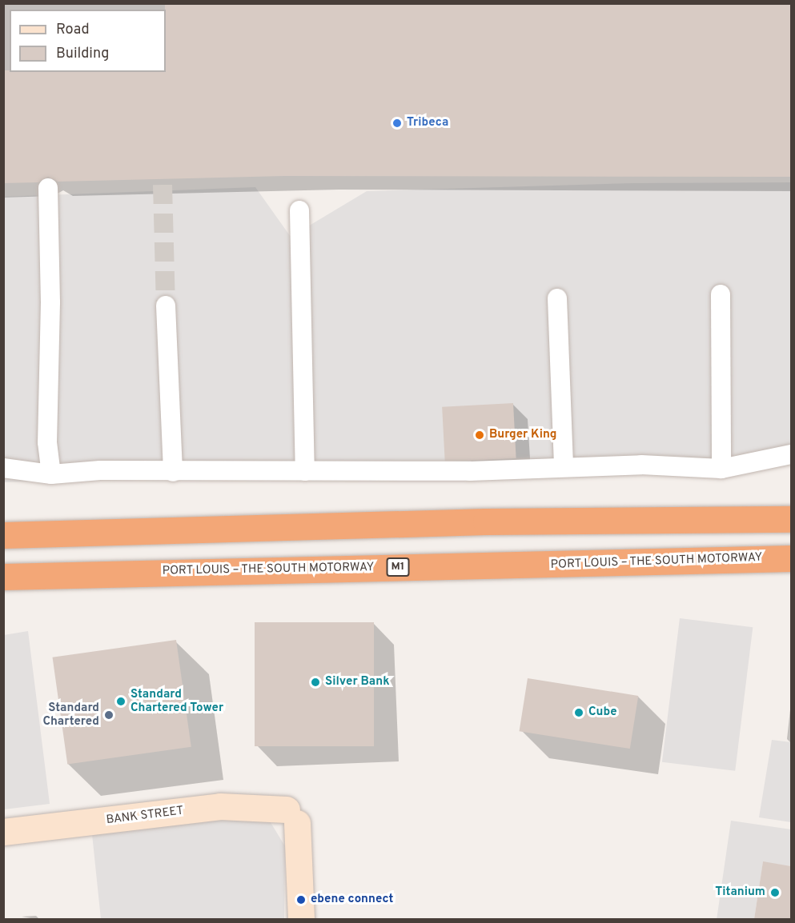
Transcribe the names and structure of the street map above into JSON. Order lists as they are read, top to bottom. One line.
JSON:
{"streets":{"highway":["PORT LOUIS – THE SOUTH MOTORWAY","M1"],"street":["BANK STREET"]},"places":["Tribeca","Burger King","Silver Bank","Standard Chartered Tower","Cube","Standard Chartered","Titanium","ebene connect"],"legend":["Road","Building"]}
